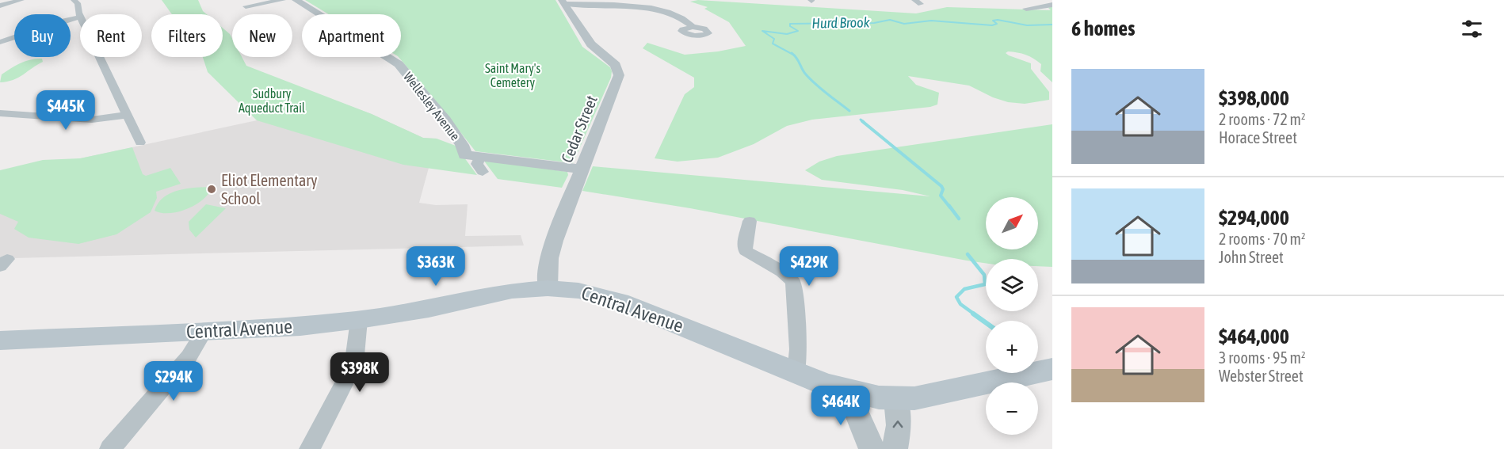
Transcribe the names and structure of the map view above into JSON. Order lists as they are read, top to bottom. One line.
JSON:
{"streets":{"main road":["Central Avenue"],"street":["Wellesley Avenue","Cedar Street"]},"crossings":[["Wellesley Avenue","Cedar Street"],["Cedar Street","Central Avenue"]],"water":["Hurd Brook"],"parks":["Saint Mary's Cemetery","Sudbury Aqueduct Trail"],"places":["Eliot Elementary School"],"north":"top right","page":{"heading":"6 homes","chip":["Buy","Rent","Filters","New","Apartment"],"list":[{"name":"$398,000","note":"2 rooms · 72 m² · Horace Street"},{"name":"$294,000","note":"2 rooms · 70 m² · John Street"},{"name":"$464,000","note":"3 rooms · 95 m² · Webster Street"}],"price":["$445K","$363K","$429K","$398K","$294K","$464K"],"map_buttons":["+","−"]}}
